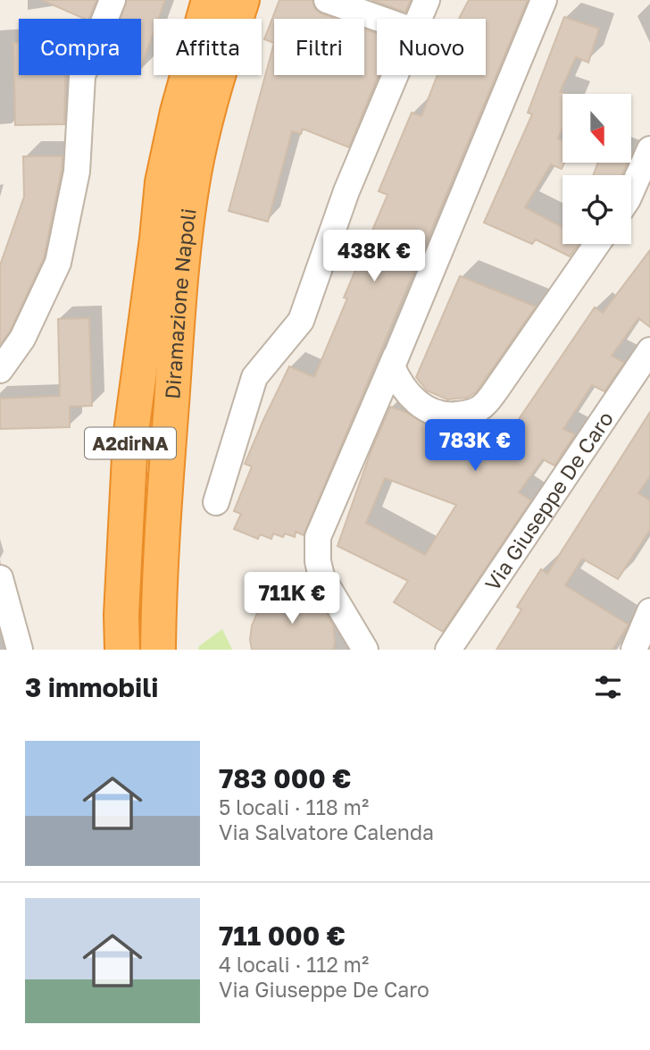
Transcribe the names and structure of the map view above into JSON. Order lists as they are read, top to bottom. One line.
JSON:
{"streets":{"highway":["Diramazione Napoli","A2dirNA"],"street":["Via Giuseppe De Caro"]},"north":"bottom","page":{"chip":["Compra","Affitta","Filtri","Nuovo"],"price":["438K €","783K €","711K €"],"heading":"3 immobili","list":[{"name":"783 000 €","note":"5 locali · 118 m² · Via Salvatore Calenda"},{"name":"711 000 €","note":"4 locali · 112 m² · Via Giuseppe De Caro"}]}}
